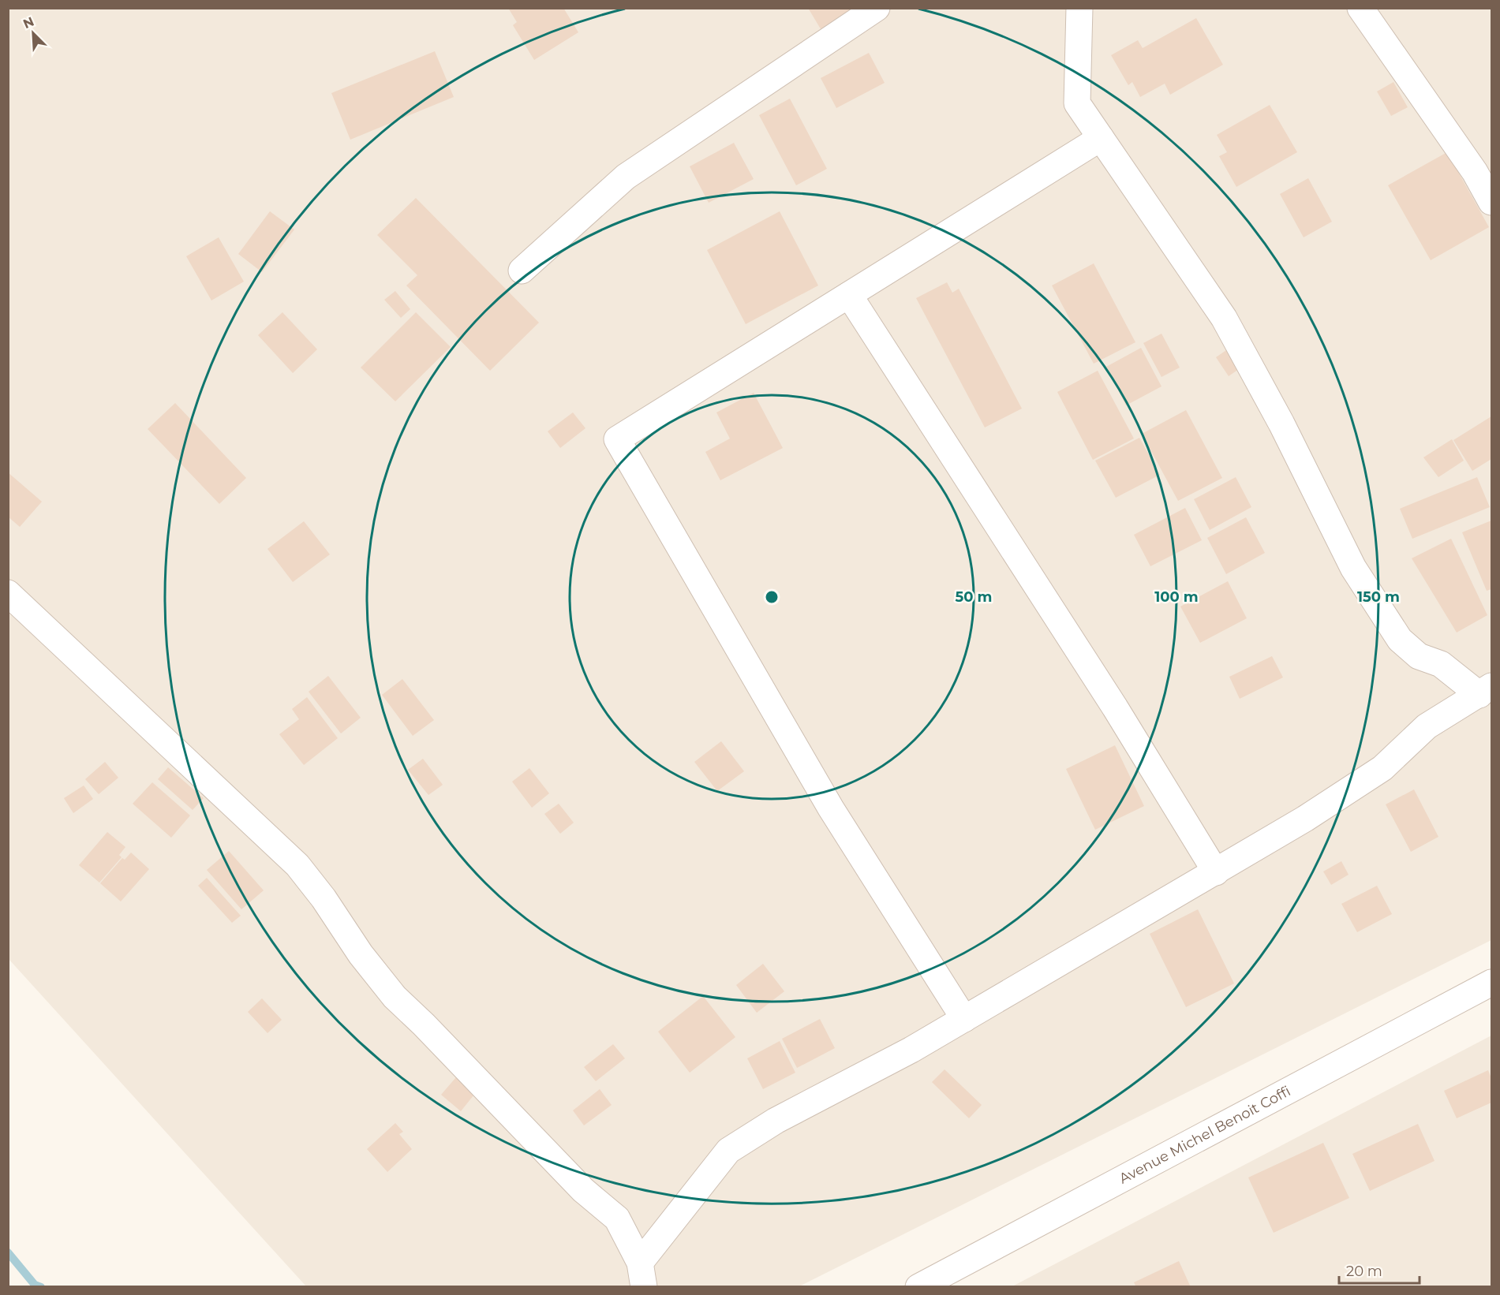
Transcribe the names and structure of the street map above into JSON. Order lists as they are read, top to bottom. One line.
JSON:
{"streets":{"street":["Avenue Michel Benoit Coffi"]},"scale_bar":"20 m","north":"top left","rings":["50 m","100 m","150 m"]}
